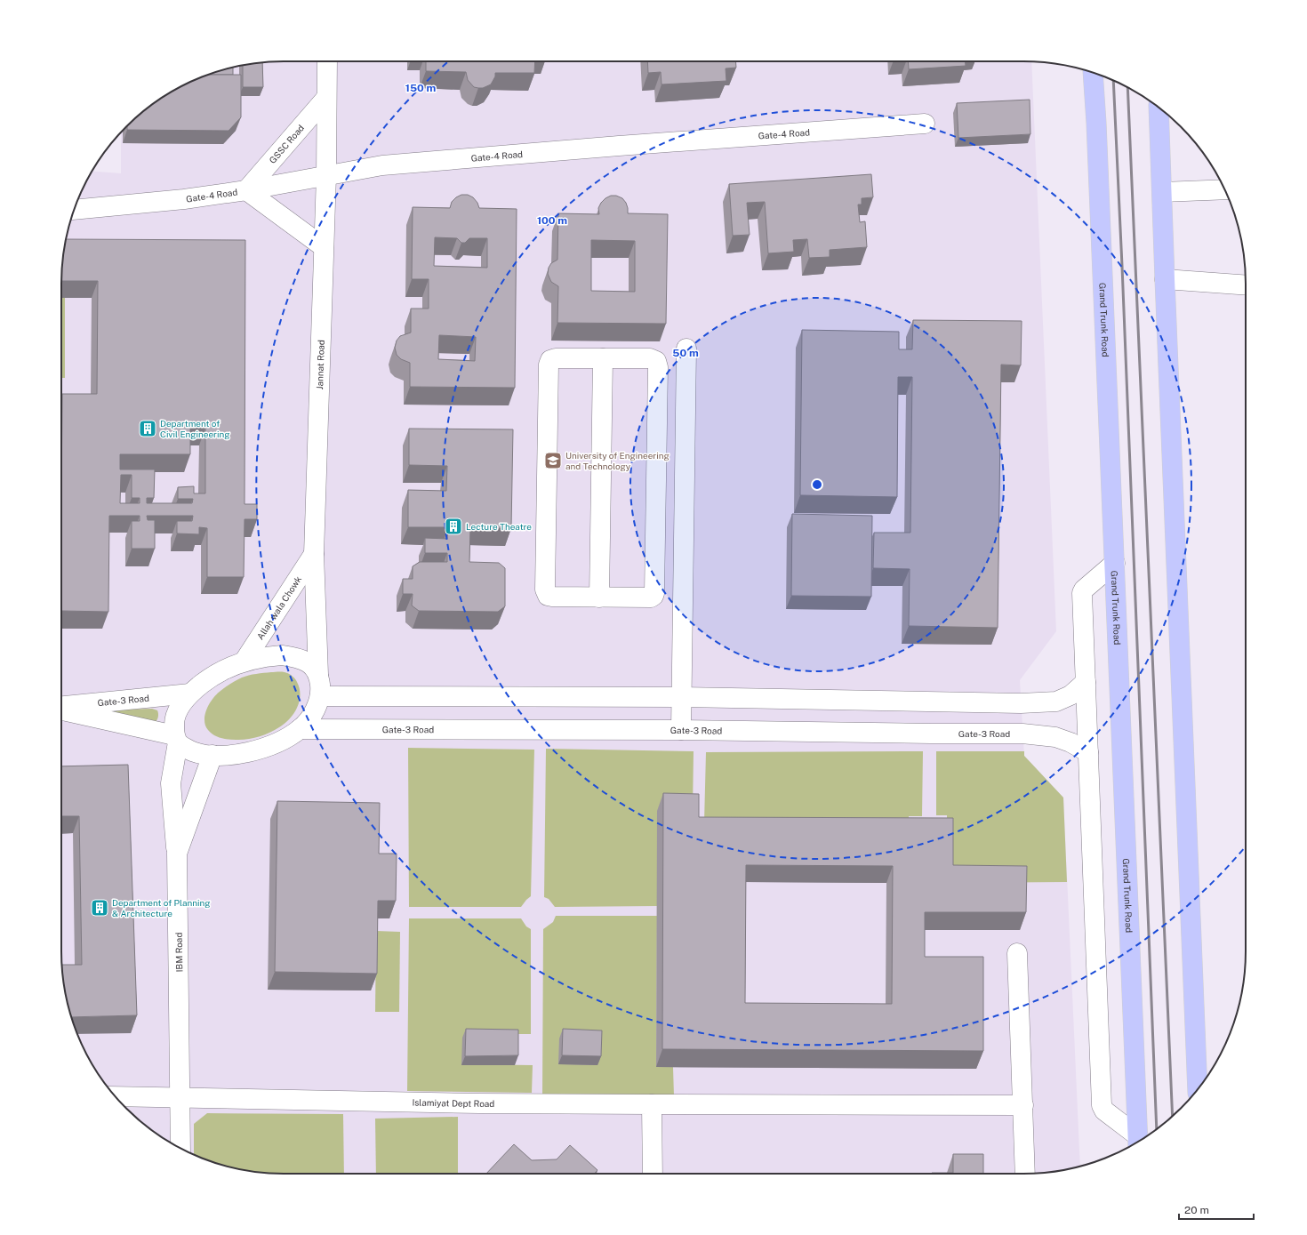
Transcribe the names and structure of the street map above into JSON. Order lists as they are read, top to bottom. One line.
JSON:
{"streets":{"main road":["Grand Trunk Road"],"street":["Gate-4 Road","GSSC Road","Jannat Road","Allah wala Chowk","Gate-3 Road","IBM Road","Islamiyat Dept Road"]},"crossings":[["Gate-4 Road","GSSC Road"],["Gate-4 Road","Jannat Road"],["GSSC Road","Jannat Road"],["Jannat Road","Allah wala Chowk"],["Jannat Road","Gate-3 Road"],["Jannat Road","IBM Road"],["Allah wala Chowk","Gate-3 Road"],["Allah wala Chowk","IBM Road"],["Gate-3 Road","IBM Road"],["IBM Road","Islamiyat Dept Road"]],"places":{"building":["Department of Civil Engineering","Lecture Theatre","Department of Planning & Architecture"],"school or university":["University of Engineering and Technology"]},"scale_bar":"20 m","rings":["150 m","100 m","50 m"]}
